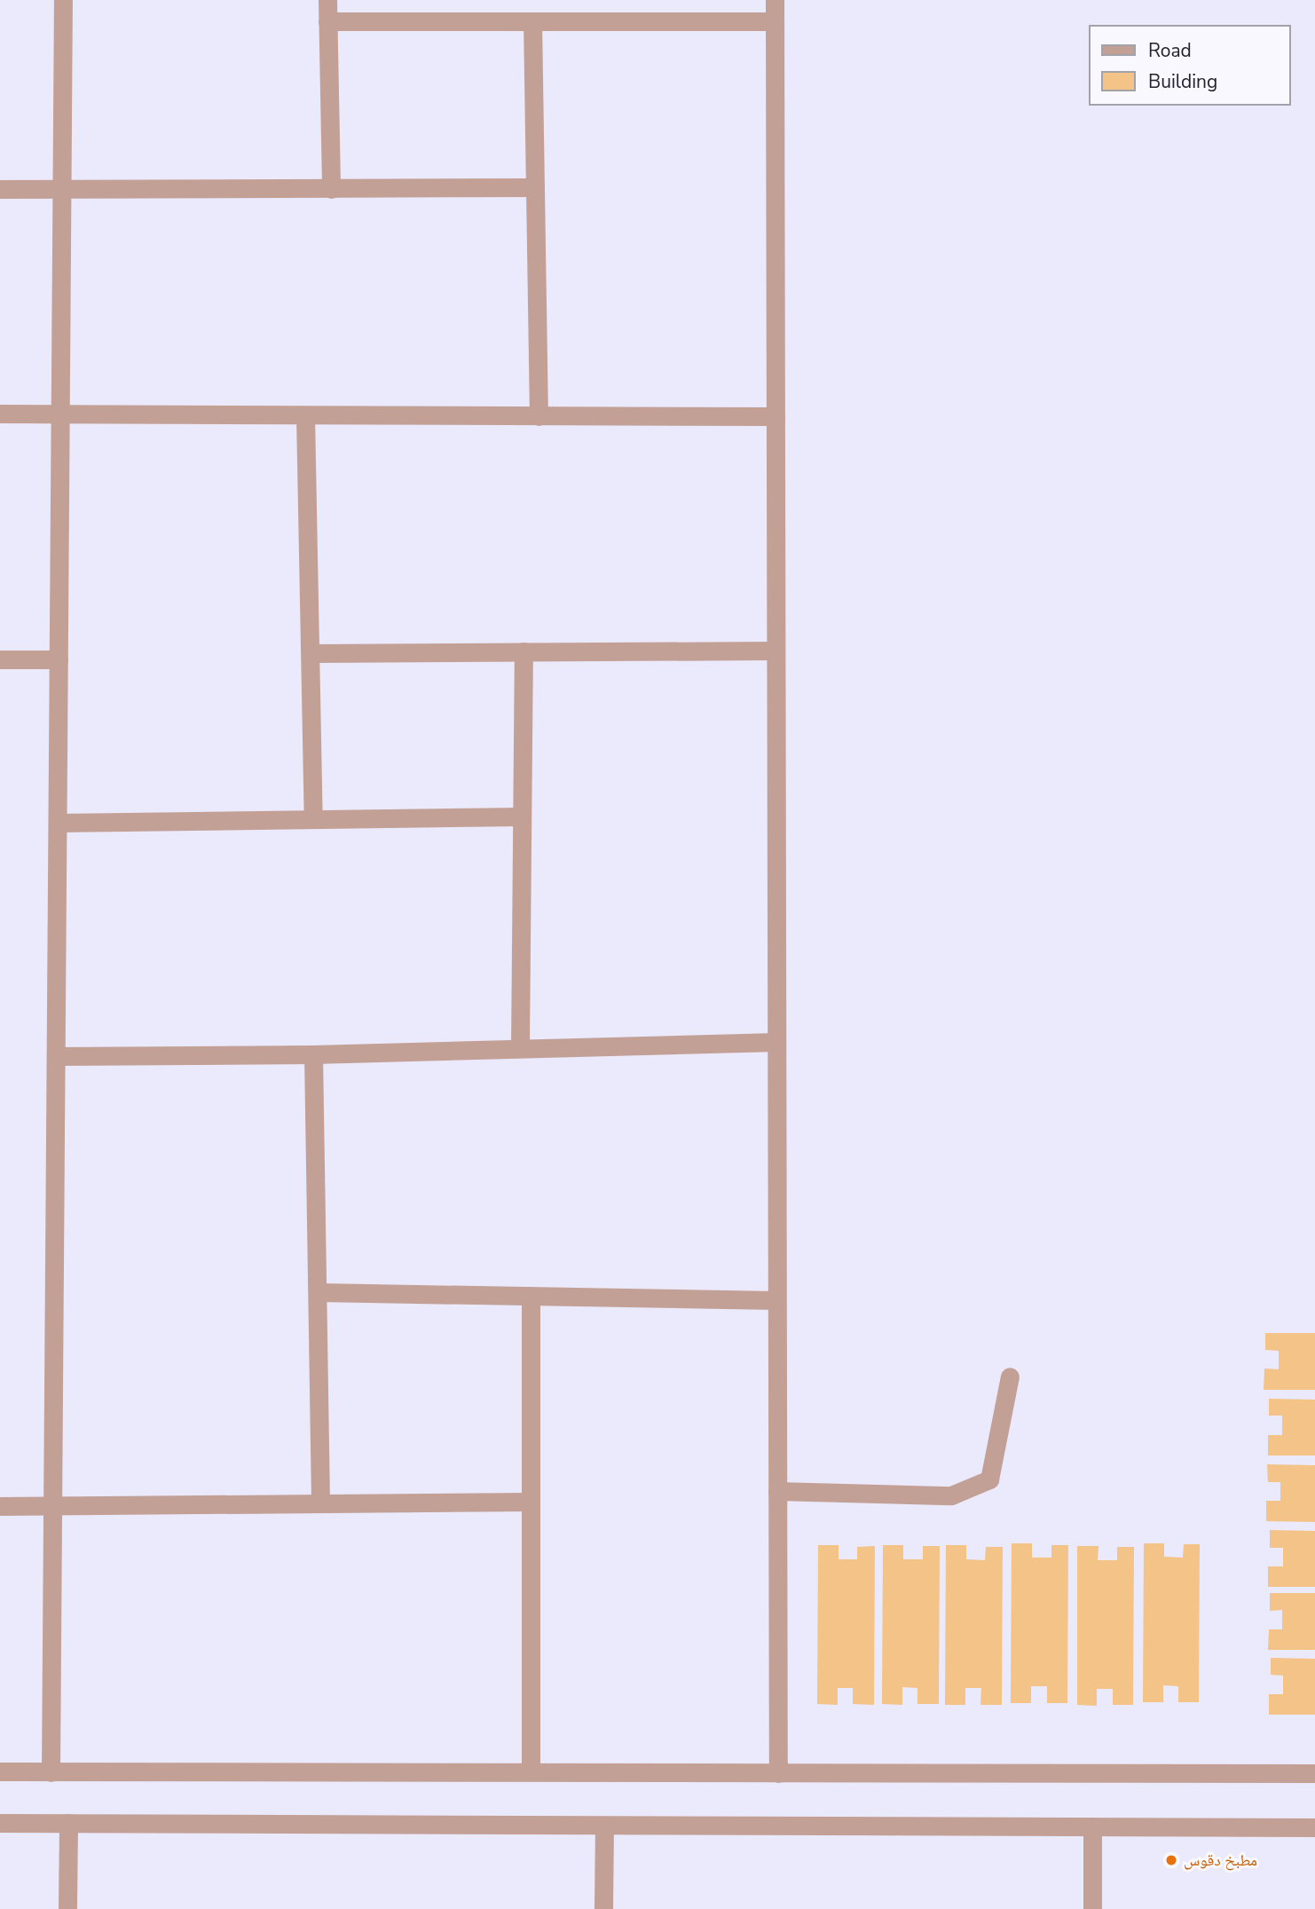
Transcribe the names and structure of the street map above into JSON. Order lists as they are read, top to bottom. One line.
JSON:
{"places":["مطبخ دقوس"],"legend":["Road","Building"]}
